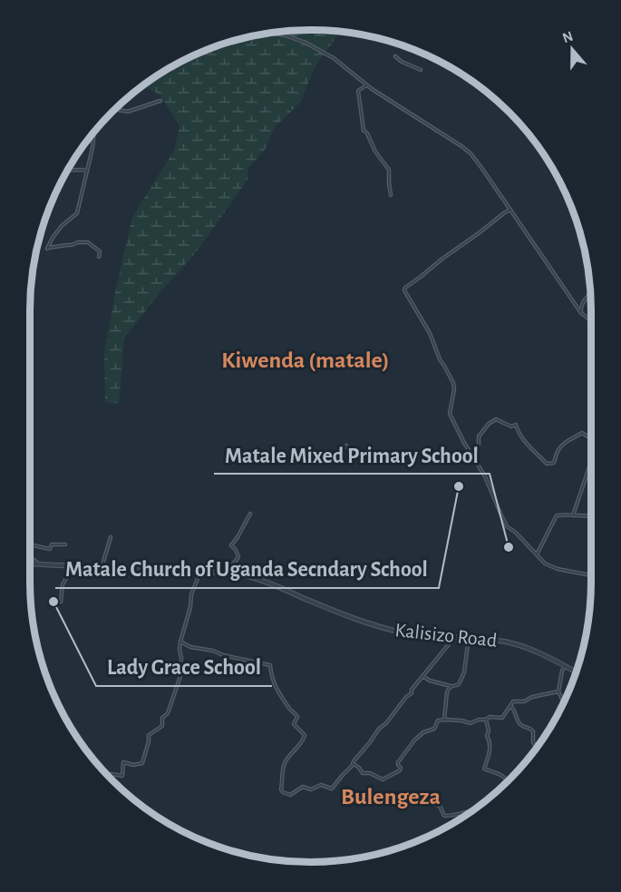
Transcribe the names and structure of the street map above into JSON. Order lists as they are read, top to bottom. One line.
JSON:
{"streets":{"street":["Kalisizo Road"]},"districts":["Kiwenda (matale)","Bulengeza"],"places":["Matale Church of Uganda Secndary School","Matale Mixed Primary School","Lady Grace School"],"north":"top"}
